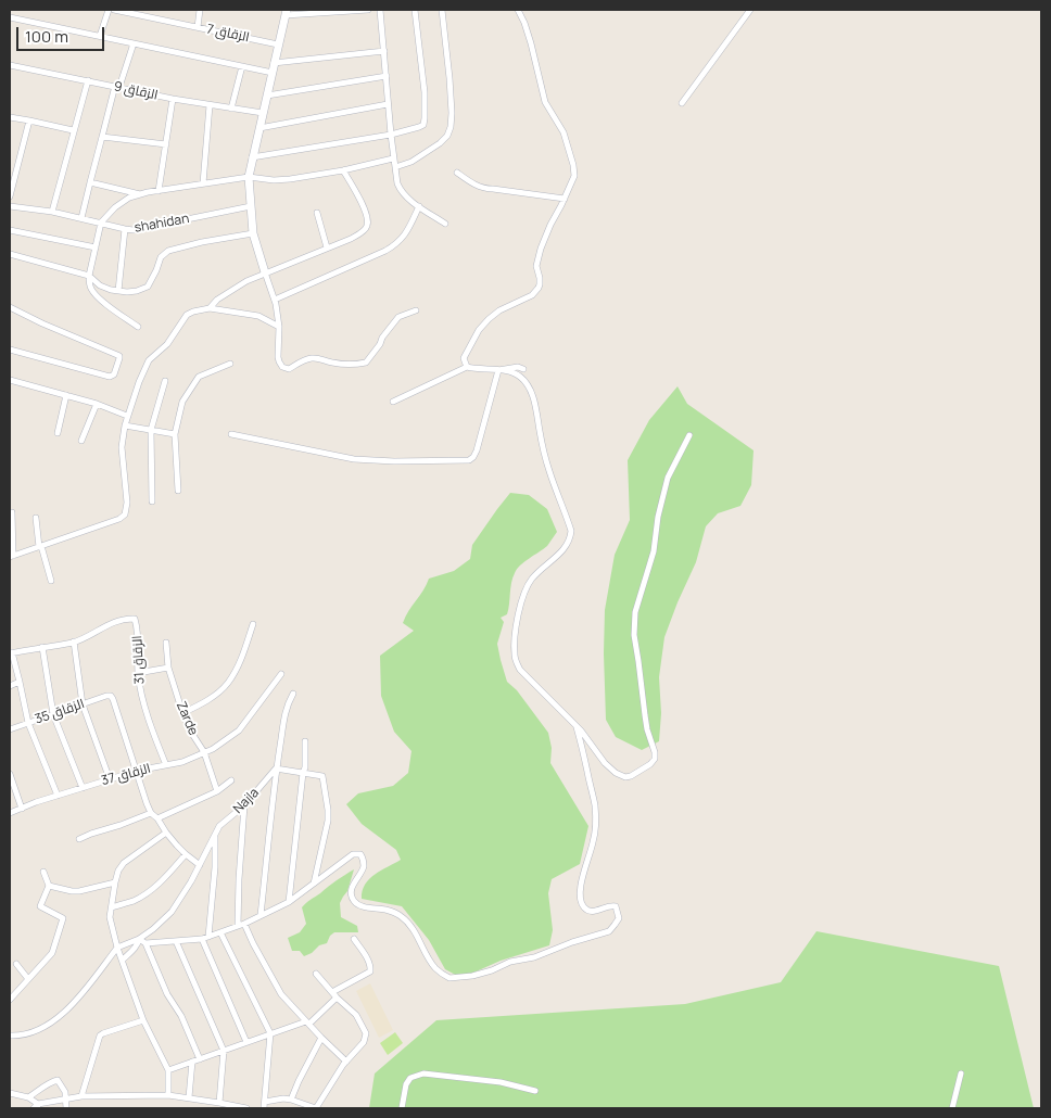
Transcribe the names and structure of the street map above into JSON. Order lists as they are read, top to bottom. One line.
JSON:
{"streets":{"street":["الزقاق 7","الزقاق 9","shahidan","الزقاق 31","الزقاق 35","Zarde","الزقاق 37","Najla"]},"crossings":[["الزقاق 31","الزقاق 37"],["الزقاق 35","الزقاق 37"],["Zarde","الزقاق 37"]],"scale_bar":"100 m"}
